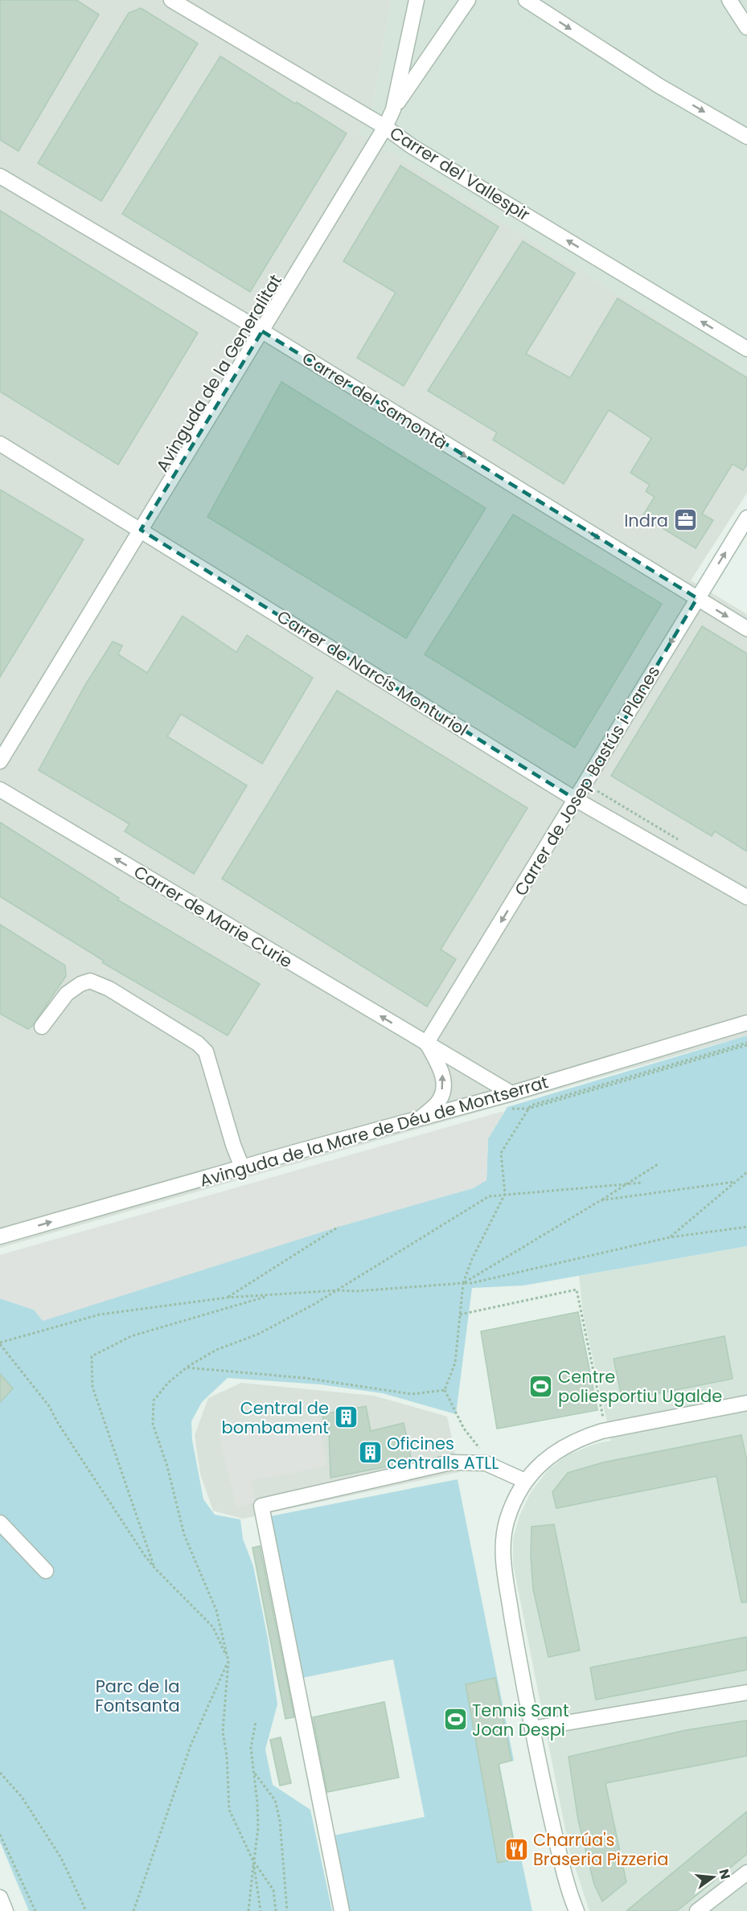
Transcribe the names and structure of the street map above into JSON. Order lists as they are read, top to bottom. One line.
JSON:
{"streets":{"street":["Carrer del Vallespir","Avinguda de la Generalitat","Carrer del Samontà","Carrer de Narcís Monturiol","Carrer de Josep Bastús i Planes","Carrer de Marie Curie","Avinguda de la Mare de Déu de Montserrat"]},"crossings":[["Carrer del Vallespir","Avinguda de la Generalitat"],["Avinguda de la Generalitat","Carrer del Samontà"],["Avinguda de la Generalitat","Carrer de Narcís Monturiol"],["Carrer del Samontà","Carrer de Josep Bastús i Planes"],["Carrer de Narcís Monturiol","Carrer de Josep Bastús i Planes"],["Carrer de Josep Bastús i Planes","Carrer de Marie Curie"],["Carrer de Marie Curie","Avinguda de la Mare de Déu de Montserrat"]],"one_way":["Carrer del Vallespir","Carrer del Samontà","Carrer de Marie Curie"],"parks":["Parc de la Fontsanta"],"places":{"office":["Indra"],"sports":["Centre poliesportiu Ugalde","Tennis Sant Joan Despi"],"building":["Central de bombament","Oficines centralls ATLL"],"restaurant":["Charrúa's Braseria Pizzeria"]},"north":"right"}
